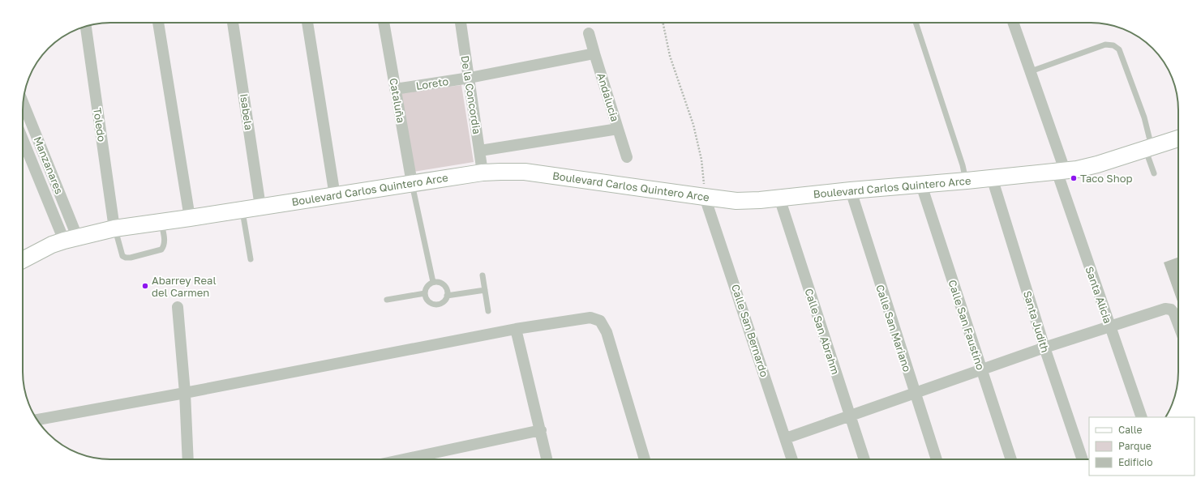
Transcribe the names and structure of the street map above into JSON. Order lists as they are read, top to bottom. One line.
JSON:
{"streets":{"street":["Loreto","De la Concordia","Andalucia","Cataluña","Isabela","Toledo","Manzanares","Boulevard Carlos Quintero Arce","Santa Alicia","Santa Judith","Calle San Faustino","Calle San Mariano","Calle San Bernardo","Calle San Abrahm"]},"crossings":[["Loreto","De la Concordia"],["Loreto","Cataluña"],["De la Concordia","Andalucia"],["De la Concordia","Boulevard Carlos Quintero Arce"],["Cataluña","Boulevard Carlos Quintero Arce"],["Isabela","Boulevard Carlos Quintero Arce"],["Toledo","Boulevard Carlos Quintero Arce"],["Manzanares","Boulevard Carlos Quintero Arce"],["Boulevard Carlos Quintero Arce","Santa Alicia"],["Boulevard Carlos Quintero Arce","Santa Judith"],["Boulevard Carlos Quintero Arce","Calle San Faustino"],["Boulevard Carlos Quintero Arce","Calle San Mariano"],["Boulevard Carlos Quintero Arce","Calle San Bernardo"],["Boulevard Carlos Quintero Arce","Calle San Abrahm"]],"places":["Taco Shop","Abarrey Real del Carmen"],"legend":["Calle","Parque","Edificio"]}
